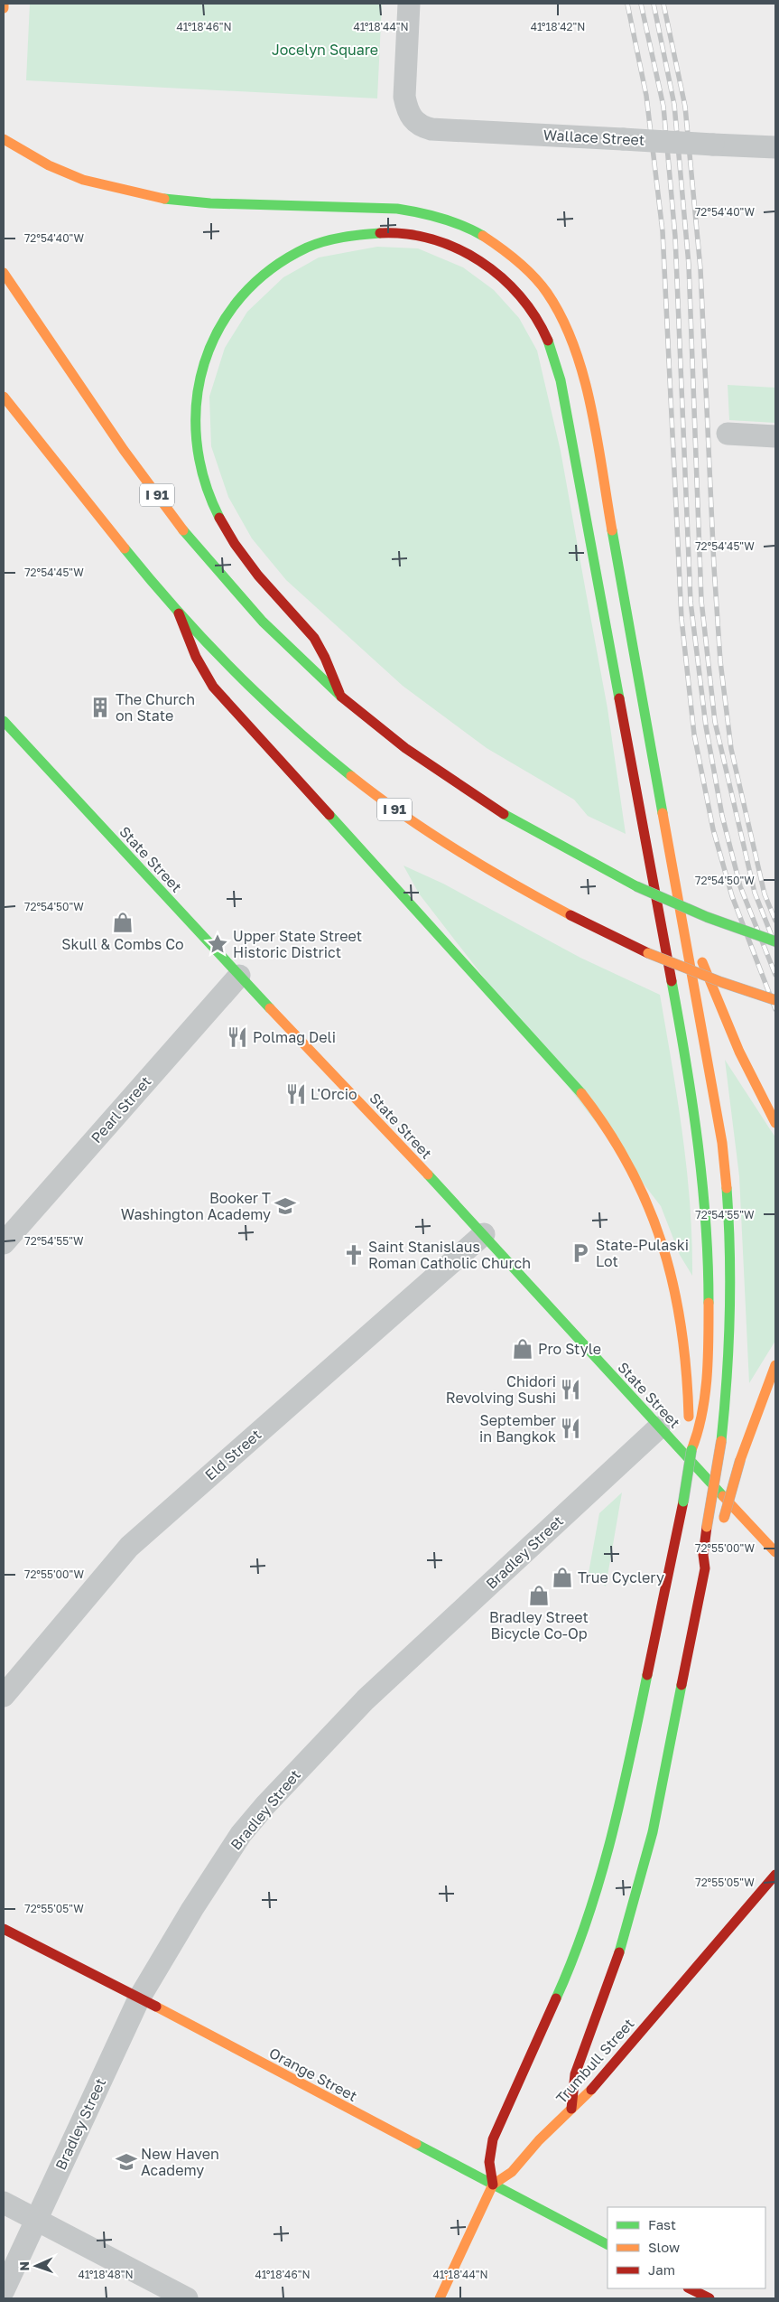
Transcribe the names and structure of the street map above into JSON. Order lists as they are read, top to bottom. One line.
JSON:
{"streets":{"main road":["I 91","State Street","Trumbull Street","Orange Street"],"street":["Wallace Street","Pearl Street","Eld Street","Bradley Street"]},"crossings":[["State Street","Pearl Street"],["State Street","Eld Street"],["State Street","Bradley Street"],["Bradley Street","Orange Street"],["Trumbull Street","Orange Street"]],"parks":["Jocelyn Square"],"places":{"building":["The Church on State"],"shop":["Skull & Combs Co","Pro Style","True Cyclery","Bradley Street Bicycle Co-Op"],"place":["Upper State Street Historic District"],"restaurant":["Polmag Deli","L'Orcio","Chidori Revolving Sushi","September in Bangkok"],"school or university":["Booker T Washington Academy","New Haven Academy"],"parking":["State-Pulaski Lot"],"church":["Saint Stanislaus Roman Catholic Church"]},"legend":["Fast","Slow","Jam"],"north":"left","coordinates":["41°18'46\"N","41°18'44\"N","41°18'42\"N","72°54'40\"W","72°54'45\"W","72°54'50\"W","72°54'55\"W","72°55'00\"W","72°55'05\"W","41°18'48\"N"]}
